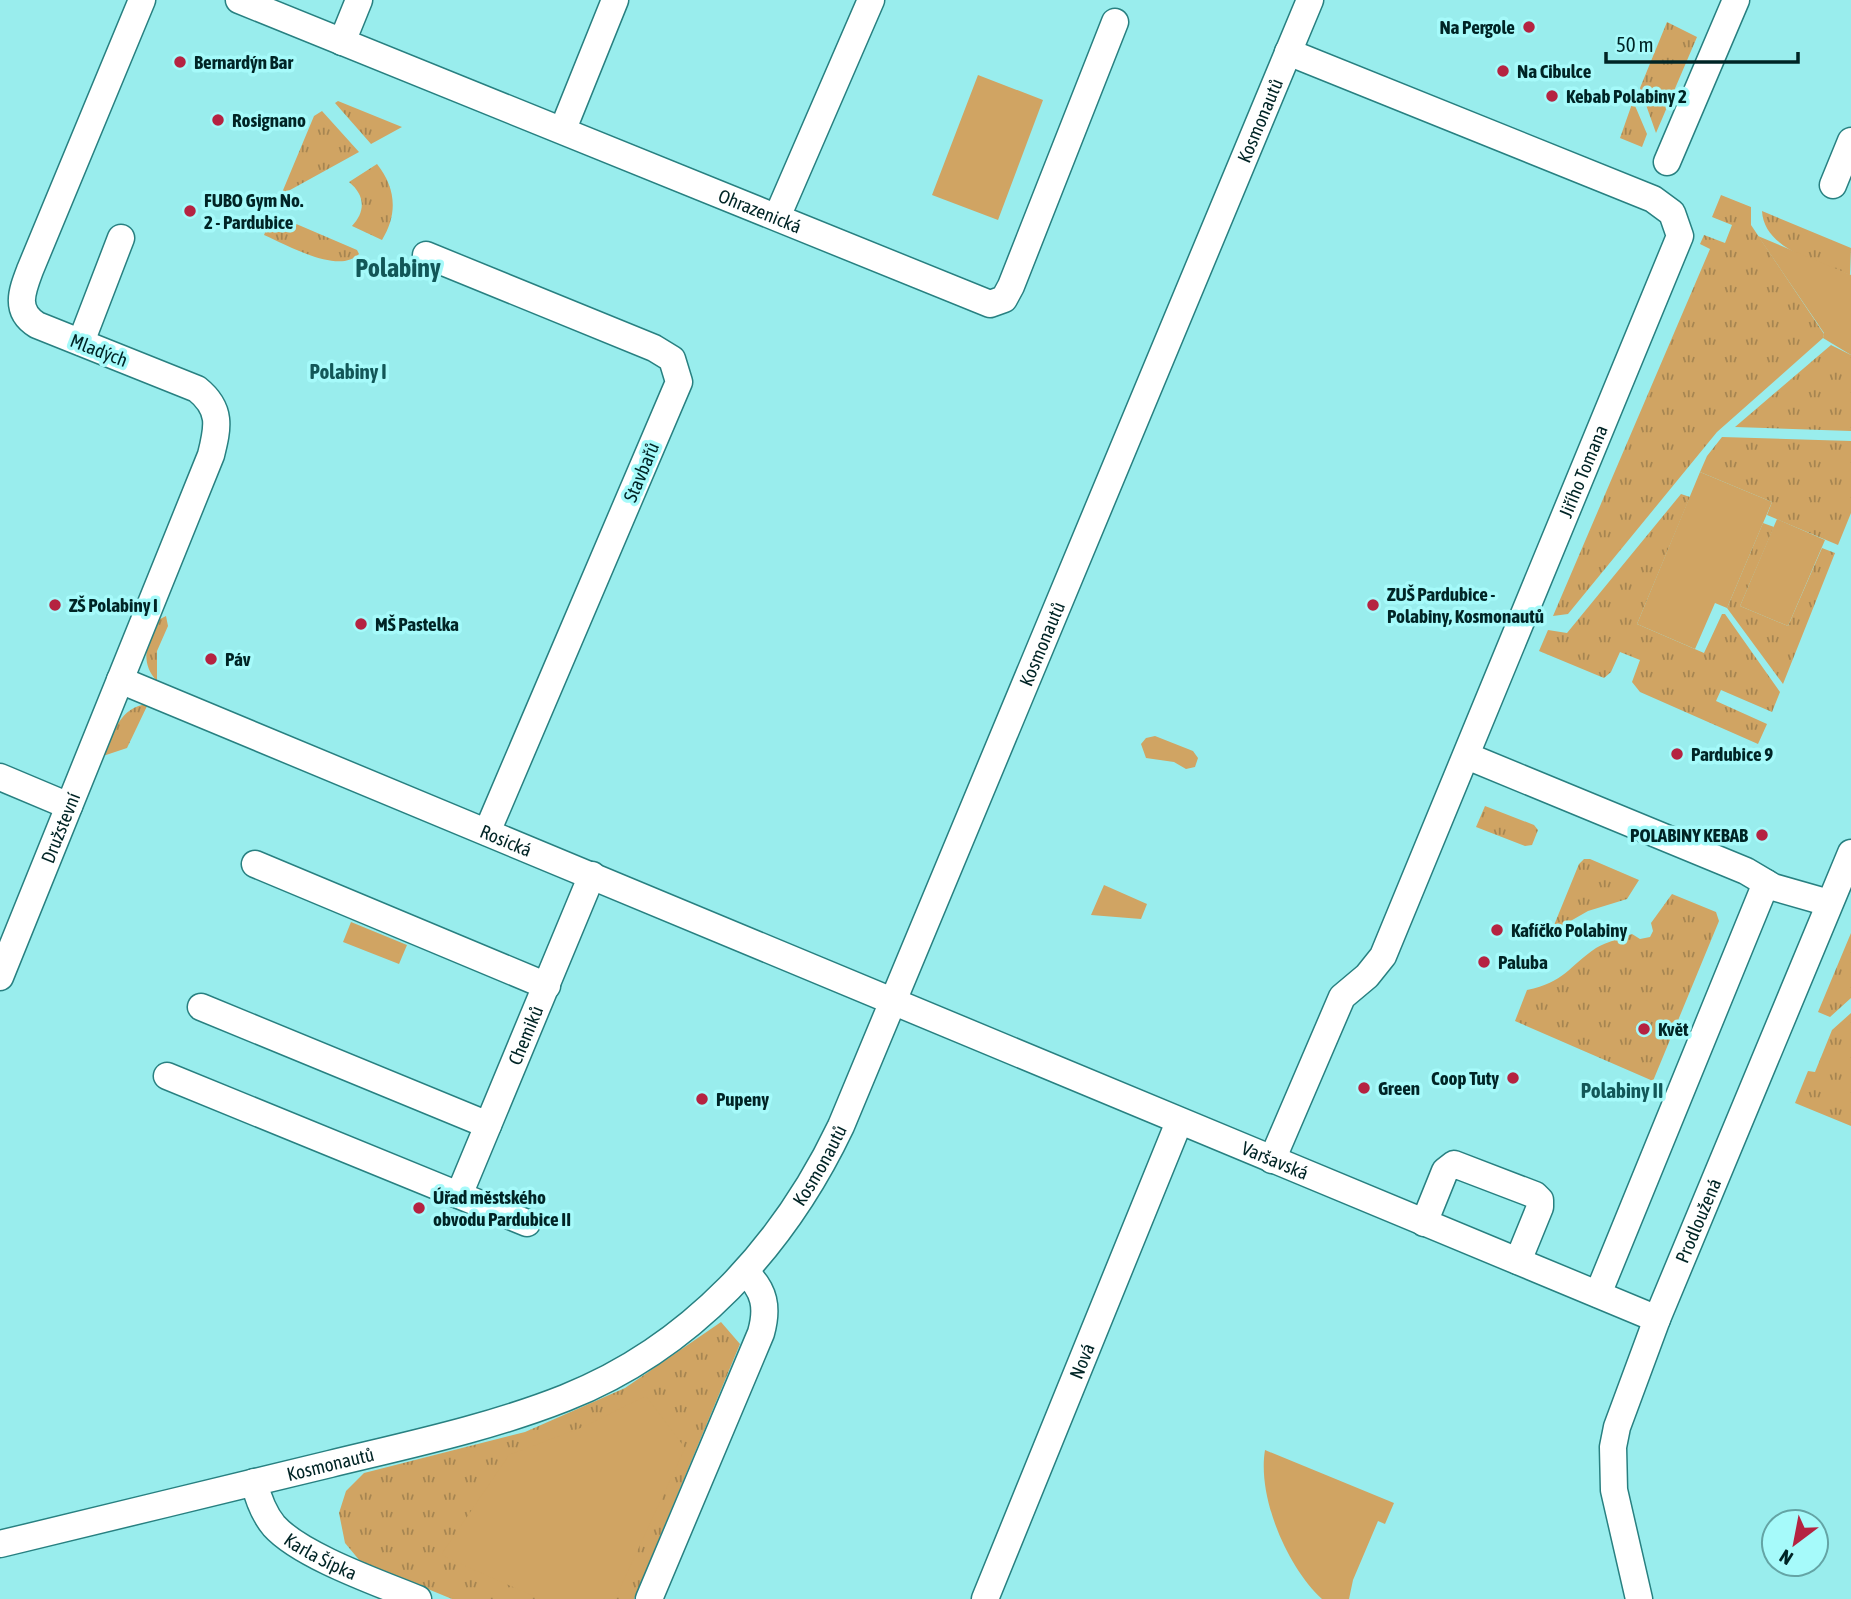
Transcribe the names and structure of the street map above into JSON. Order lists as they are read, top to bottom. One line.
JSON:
{"streets":{"street":["Kosmonautů","Ohrazenická","Mladých","Stavbařů","Jiřího Tomana","Družstevní","Rosická","Chemiků","Varšavská","Prodloužená","Nová","Karla Šípka"]},"crossings":[["Kosmonautů","Jiřího Tomana"],["Kosmonautů","Rosická"],["Kosmonautů","Varšavská"],["Kosmonautů","Karla Šípka"],["Mladých","Družstevní"],["Mladých","Rosická"],["Stavbařů","Rosická"],["Jiřího Tomana","Varšavská"],["Družstevní","Rosická"],["Rosická","Chemiků"],["Rosická","Varšavská"],["Varšavská","Prodloužená"],["Varšavská","Nová"]],"districts":["Polabiny","Polabiny I","Polabiny II"],"places":["Na Pergole","Bernardýn Bar","Na Cibulce","Kebab Polabiny 2","Rosignano","FUBO Gym No. 2 - Pardubice","ZŠ Polabiny I","ZUŠ Pardubice - Polabiny, Kosmonautů","MŠ Pastelka","Páv","Pardubice 9","POLABINY KEBAB","Kafíčko Polabiny","Paluba","Květ","Coop Tuty","Green","Pupeny","Úřad městského obvodu Pardubice II"],"scale_bar":"50 m","north":"bottom left"}
